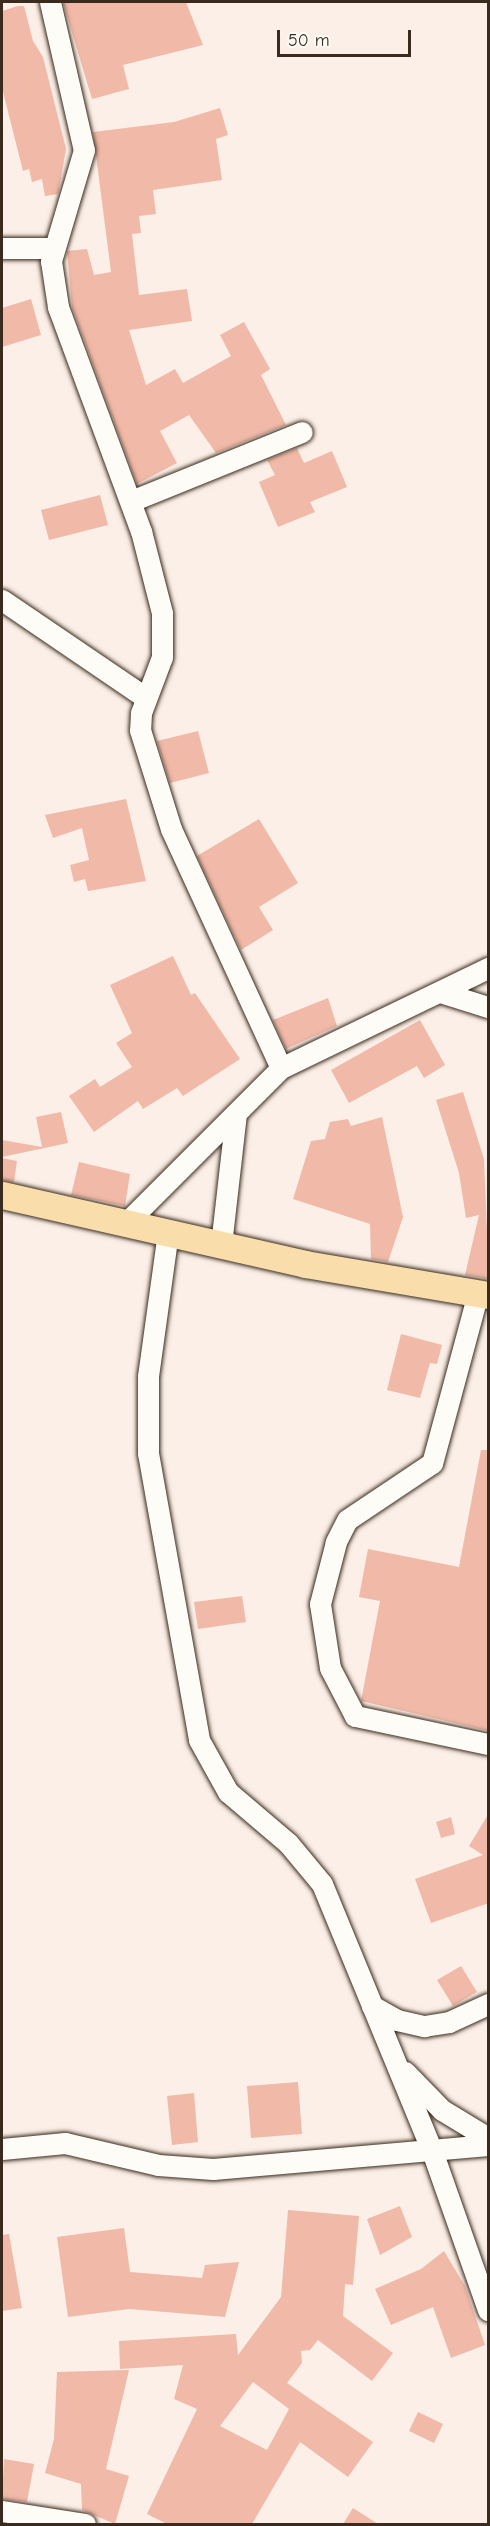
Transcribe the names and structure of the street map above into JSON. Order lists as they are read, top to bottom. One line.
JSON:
{"scale_bar":"50 m"}
